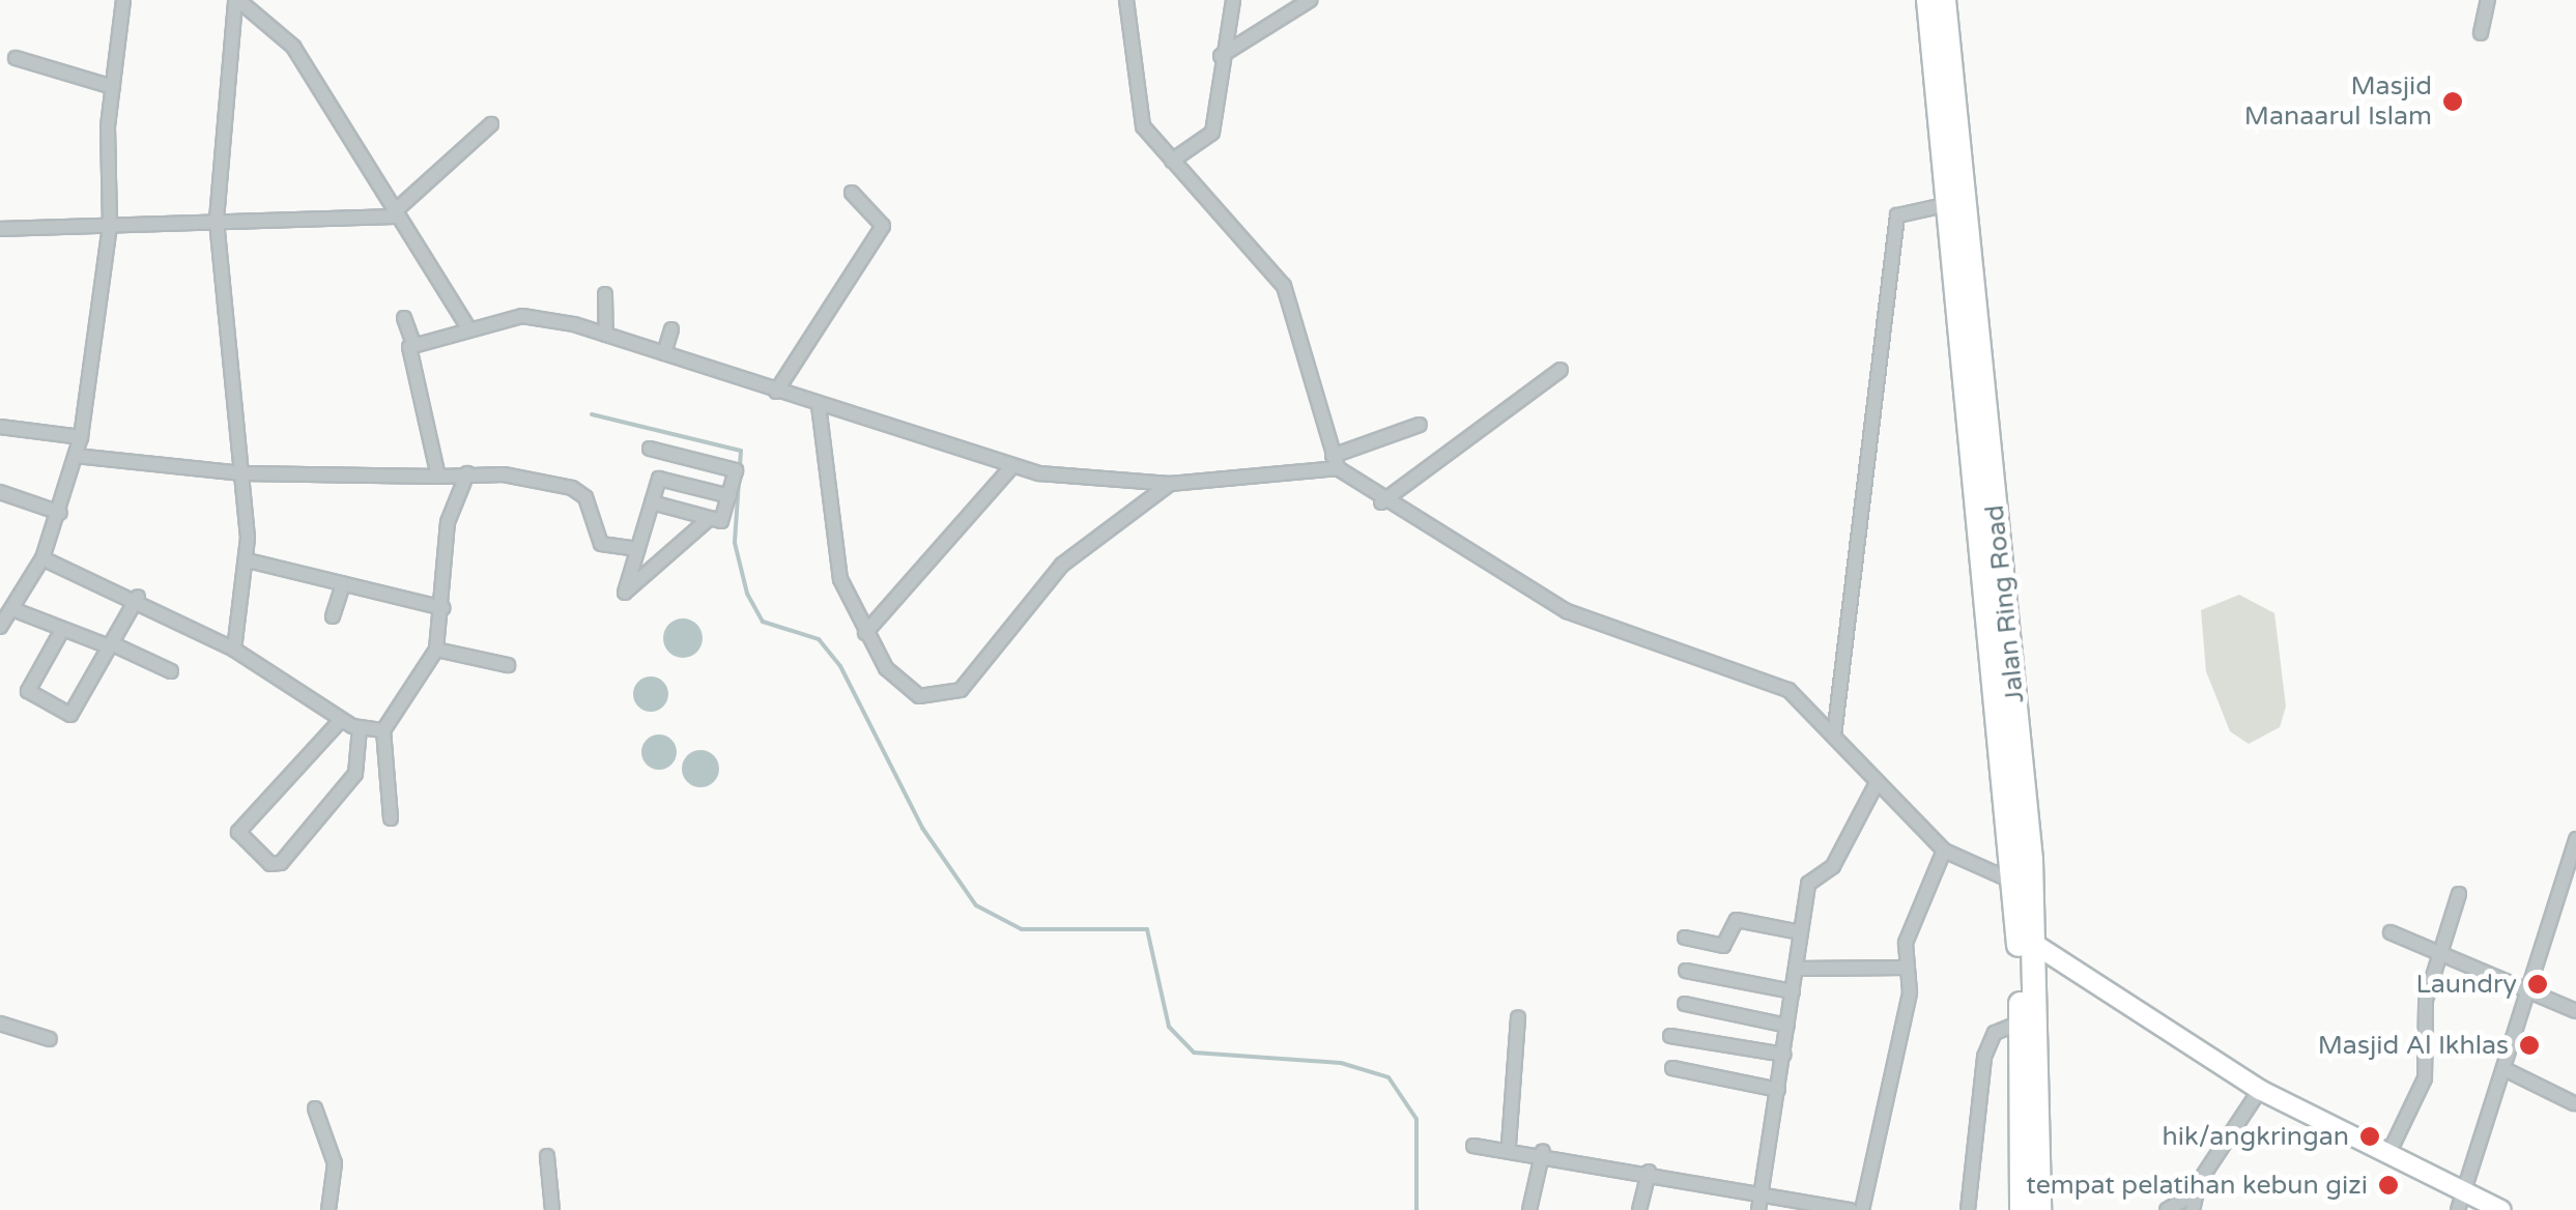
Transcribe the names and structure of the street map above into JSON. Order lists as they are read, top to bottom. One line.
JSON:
{"streets":{"highway":["Jalan Ring Road"]},"places":["Masjid Manaarul Islam","Laundry","Masjid Al Ikhlas","hik/angkringan","tempat pelatihan kebun gizi"]}
